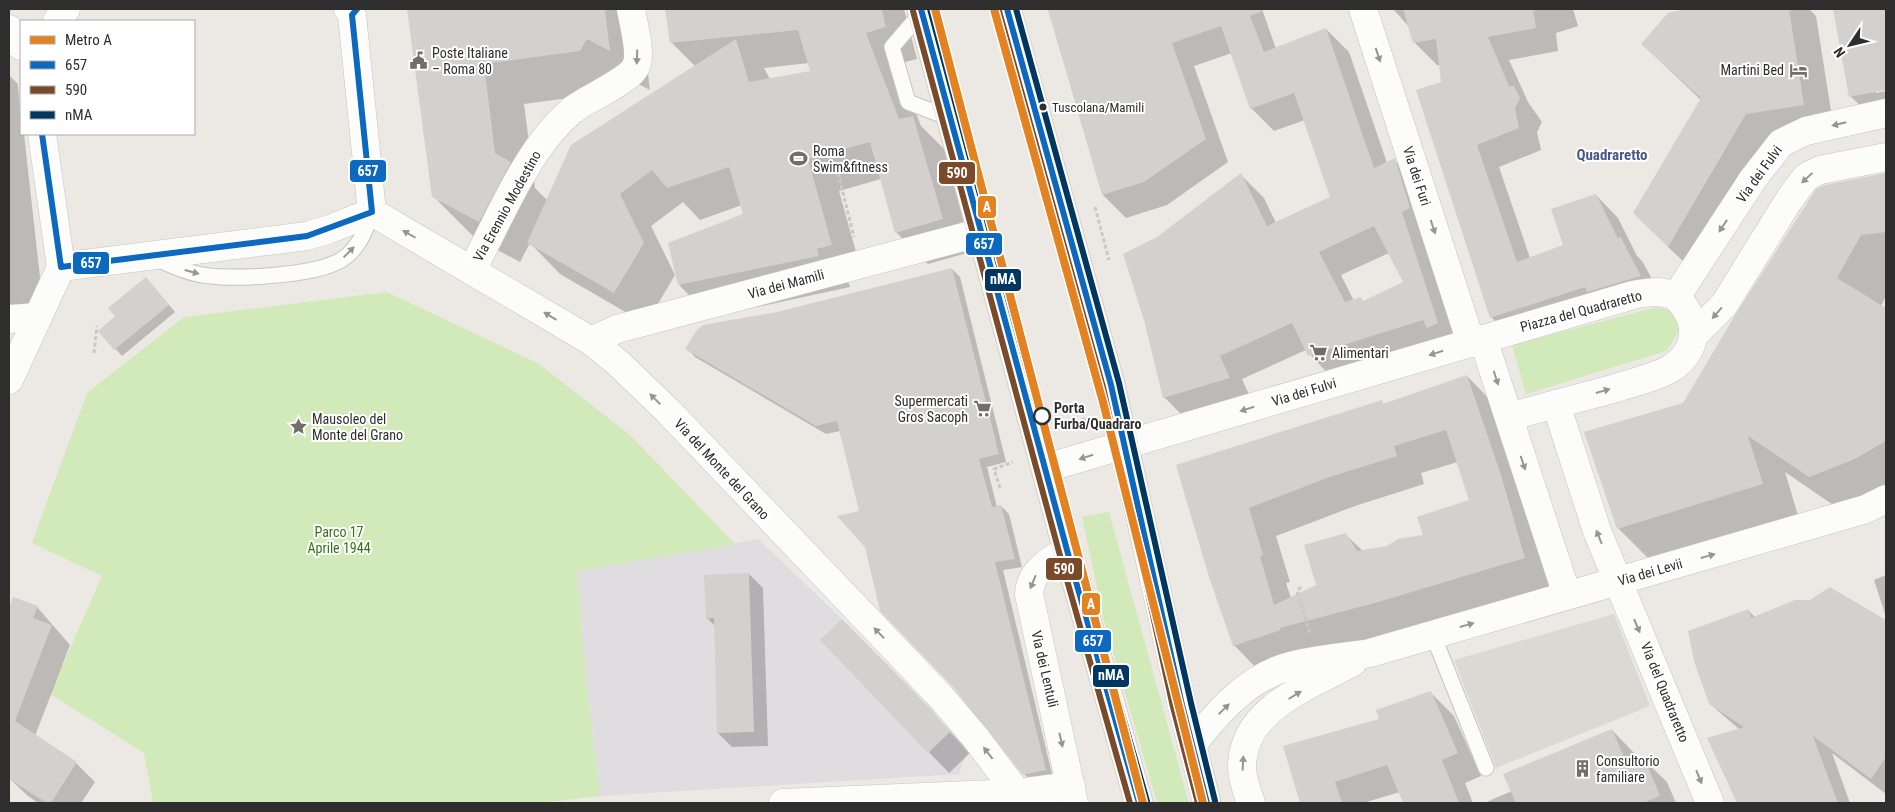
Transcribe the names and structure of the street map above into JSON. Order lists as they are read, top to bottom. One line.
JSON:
{"streets":{"street":["Via dei Fulvi","Via dei Furi","Via Erennio Modestino","Via dei Mamili","Piazza del Quadraretto","Via del Monte del Grano","Via dei Levii","Via dei Lentuli","Via del Quadraretto"]},"crossings":[["Via dei Fulvi","Via dei Furi"],["Via dei Fulvi","Piazza del Quadraretto"],["Via dei Furi","Piazza del Quadraretto"],["Via Erennio Modestino","Via del Monte del Grano"],["Via dei Mamili","Via del Monte del Grano"],["Via dei Levii","Via del Quadraretto"]],"one_way":["Via dei Furi","Via Erennio Modestino","Via del Monte del Grano","Via dei Lentuli","Via del Quadraretto"],"districts":["Quadraretto"],"parks":["Parco 17 Aprile 1944"],"places":{"public building":["Poste Italiane – Roma 80"],"hotel":["Martini Bed"],"other":["Tuscolana/Mamili","Porta Furba/Quadraro"],"sports":["Roma Swim&fitness"],"supermarket":["Alimentari","Supermercati Gros Sacoph"],"place":["Mausoleo del Monte del Grano"],"building":["Consultorio familiare"]},"lines":["metro line A","transit line 657","transit line nMA","transit line 590"],"legend":["Metro A","657","590","nMA"],"north":"bottom left"}
